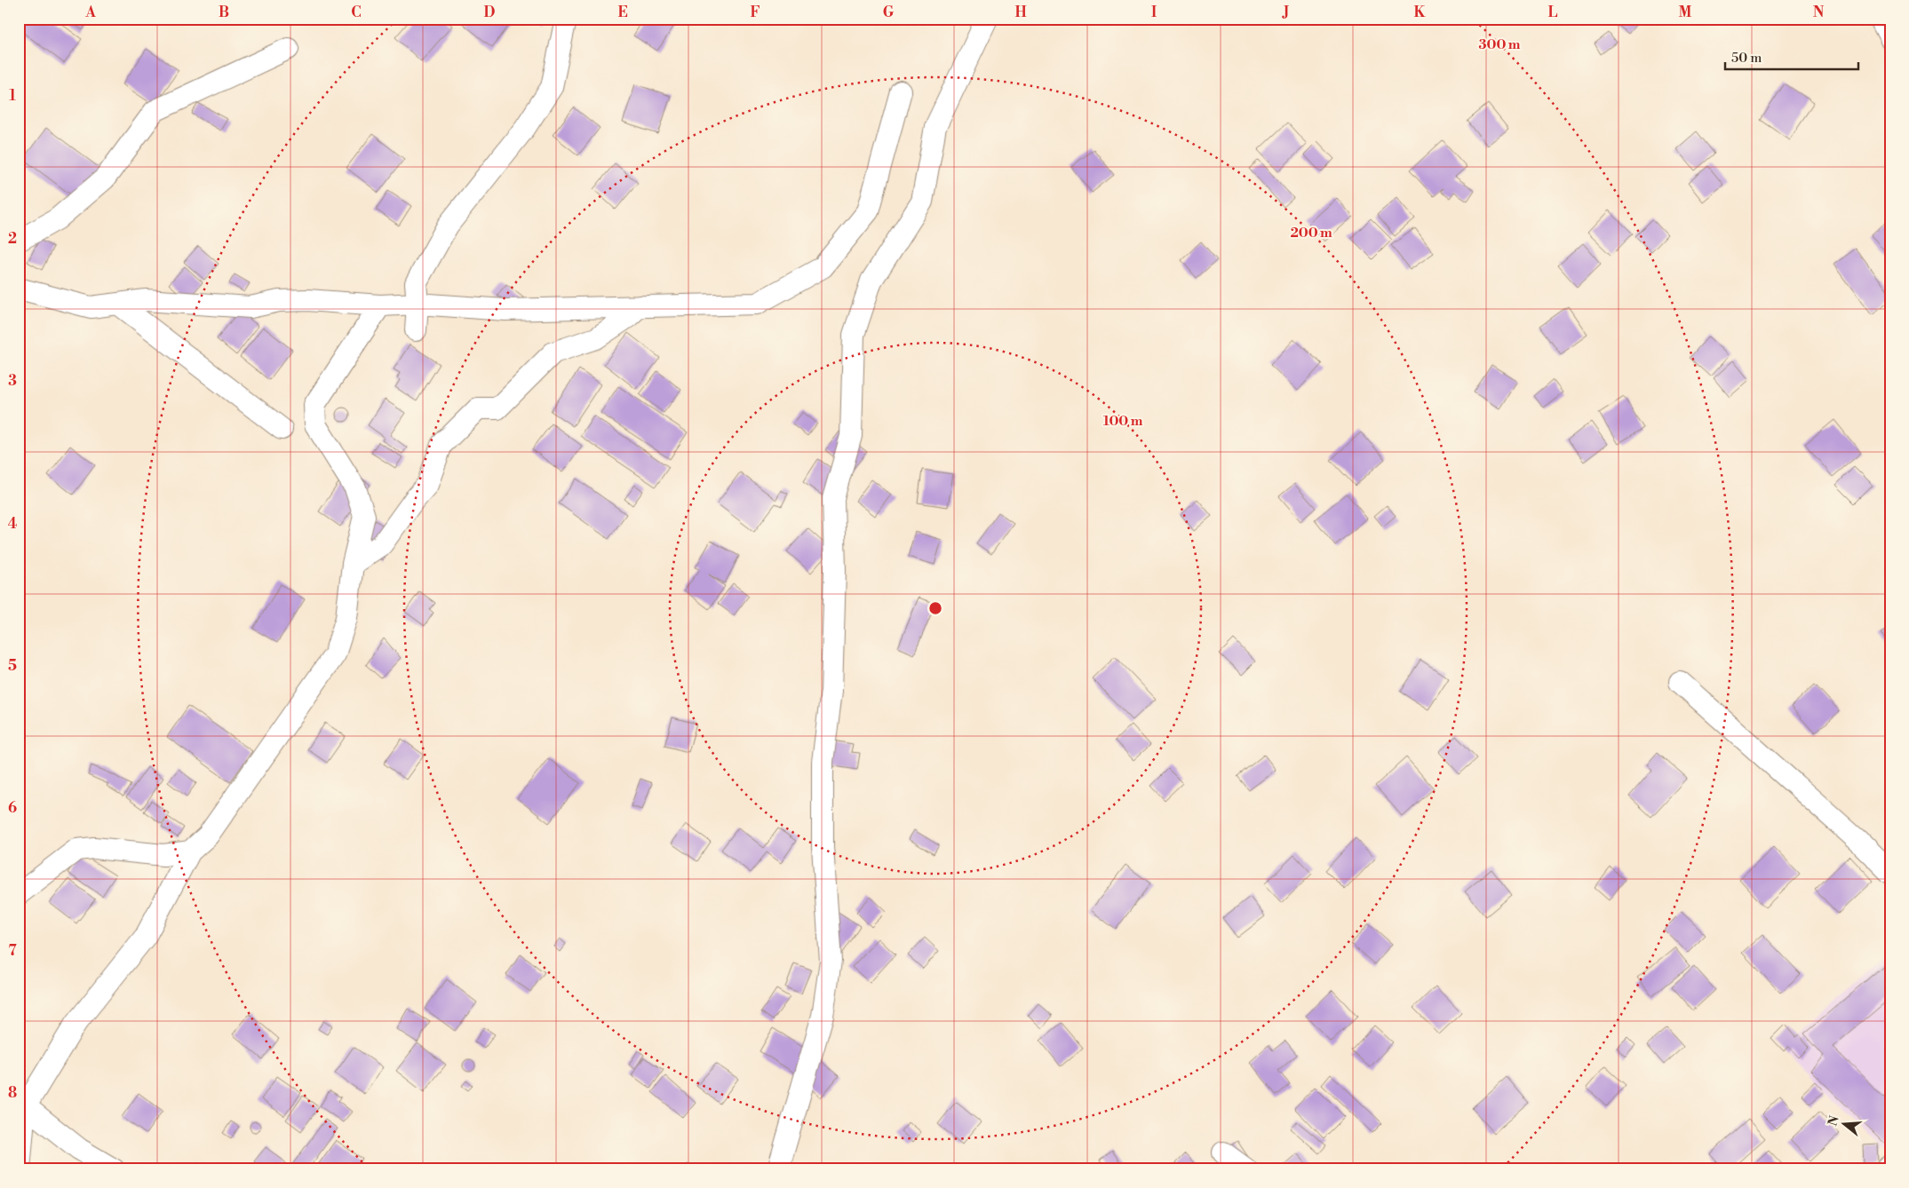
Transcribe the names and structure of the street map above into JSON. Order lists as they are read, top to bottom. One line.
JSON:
{"scale_bar":"50 m","north":"left","grid":{"columns":["A","B","C","D","E","F","G","H","I","J","K","L","M","N"],"rows":["1","2","3","4","5","6","7","8"]},"rings":["300 m","200 m","100 m"]}
